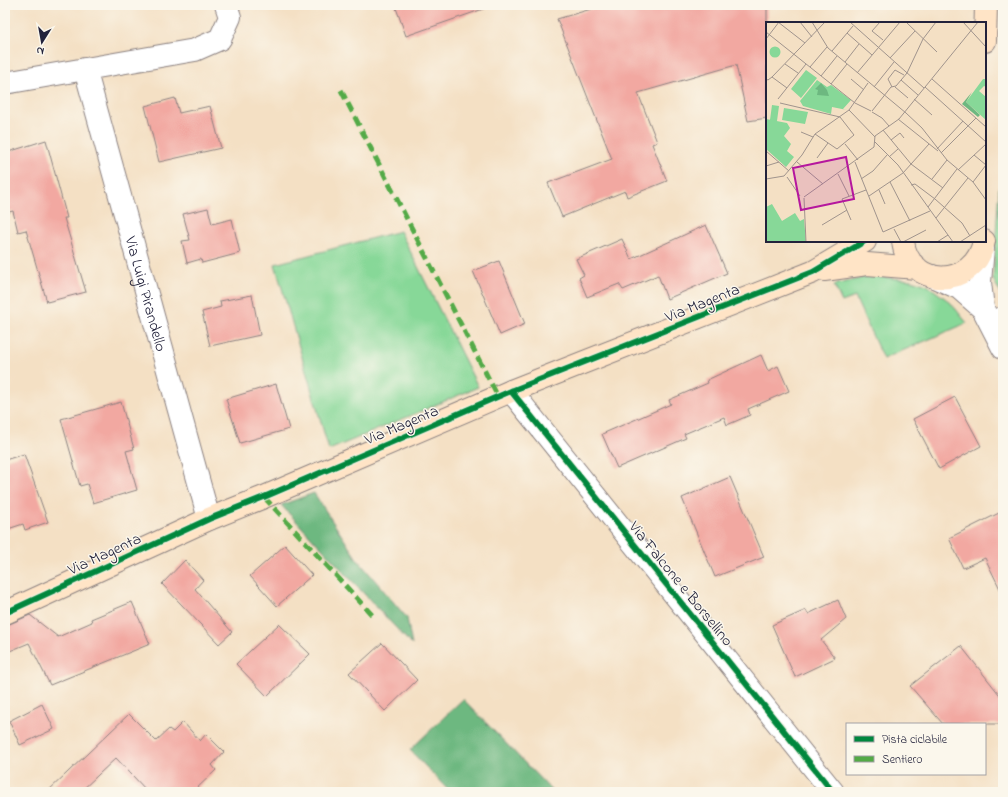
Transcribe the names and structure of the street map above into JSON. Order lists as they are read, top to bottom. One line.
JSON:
{"streets":{"street":["Via Luigi Pirandello","Via Magenta","Via Falcone e Borsellino"]},"crossings":[["Via Luigi Pirandello","Via Magenta"],["Via Magenta","Via Falcone e Borsellino"]],"legend":["Pista ciclabile","Sentiero"],"north":"bottom"}
